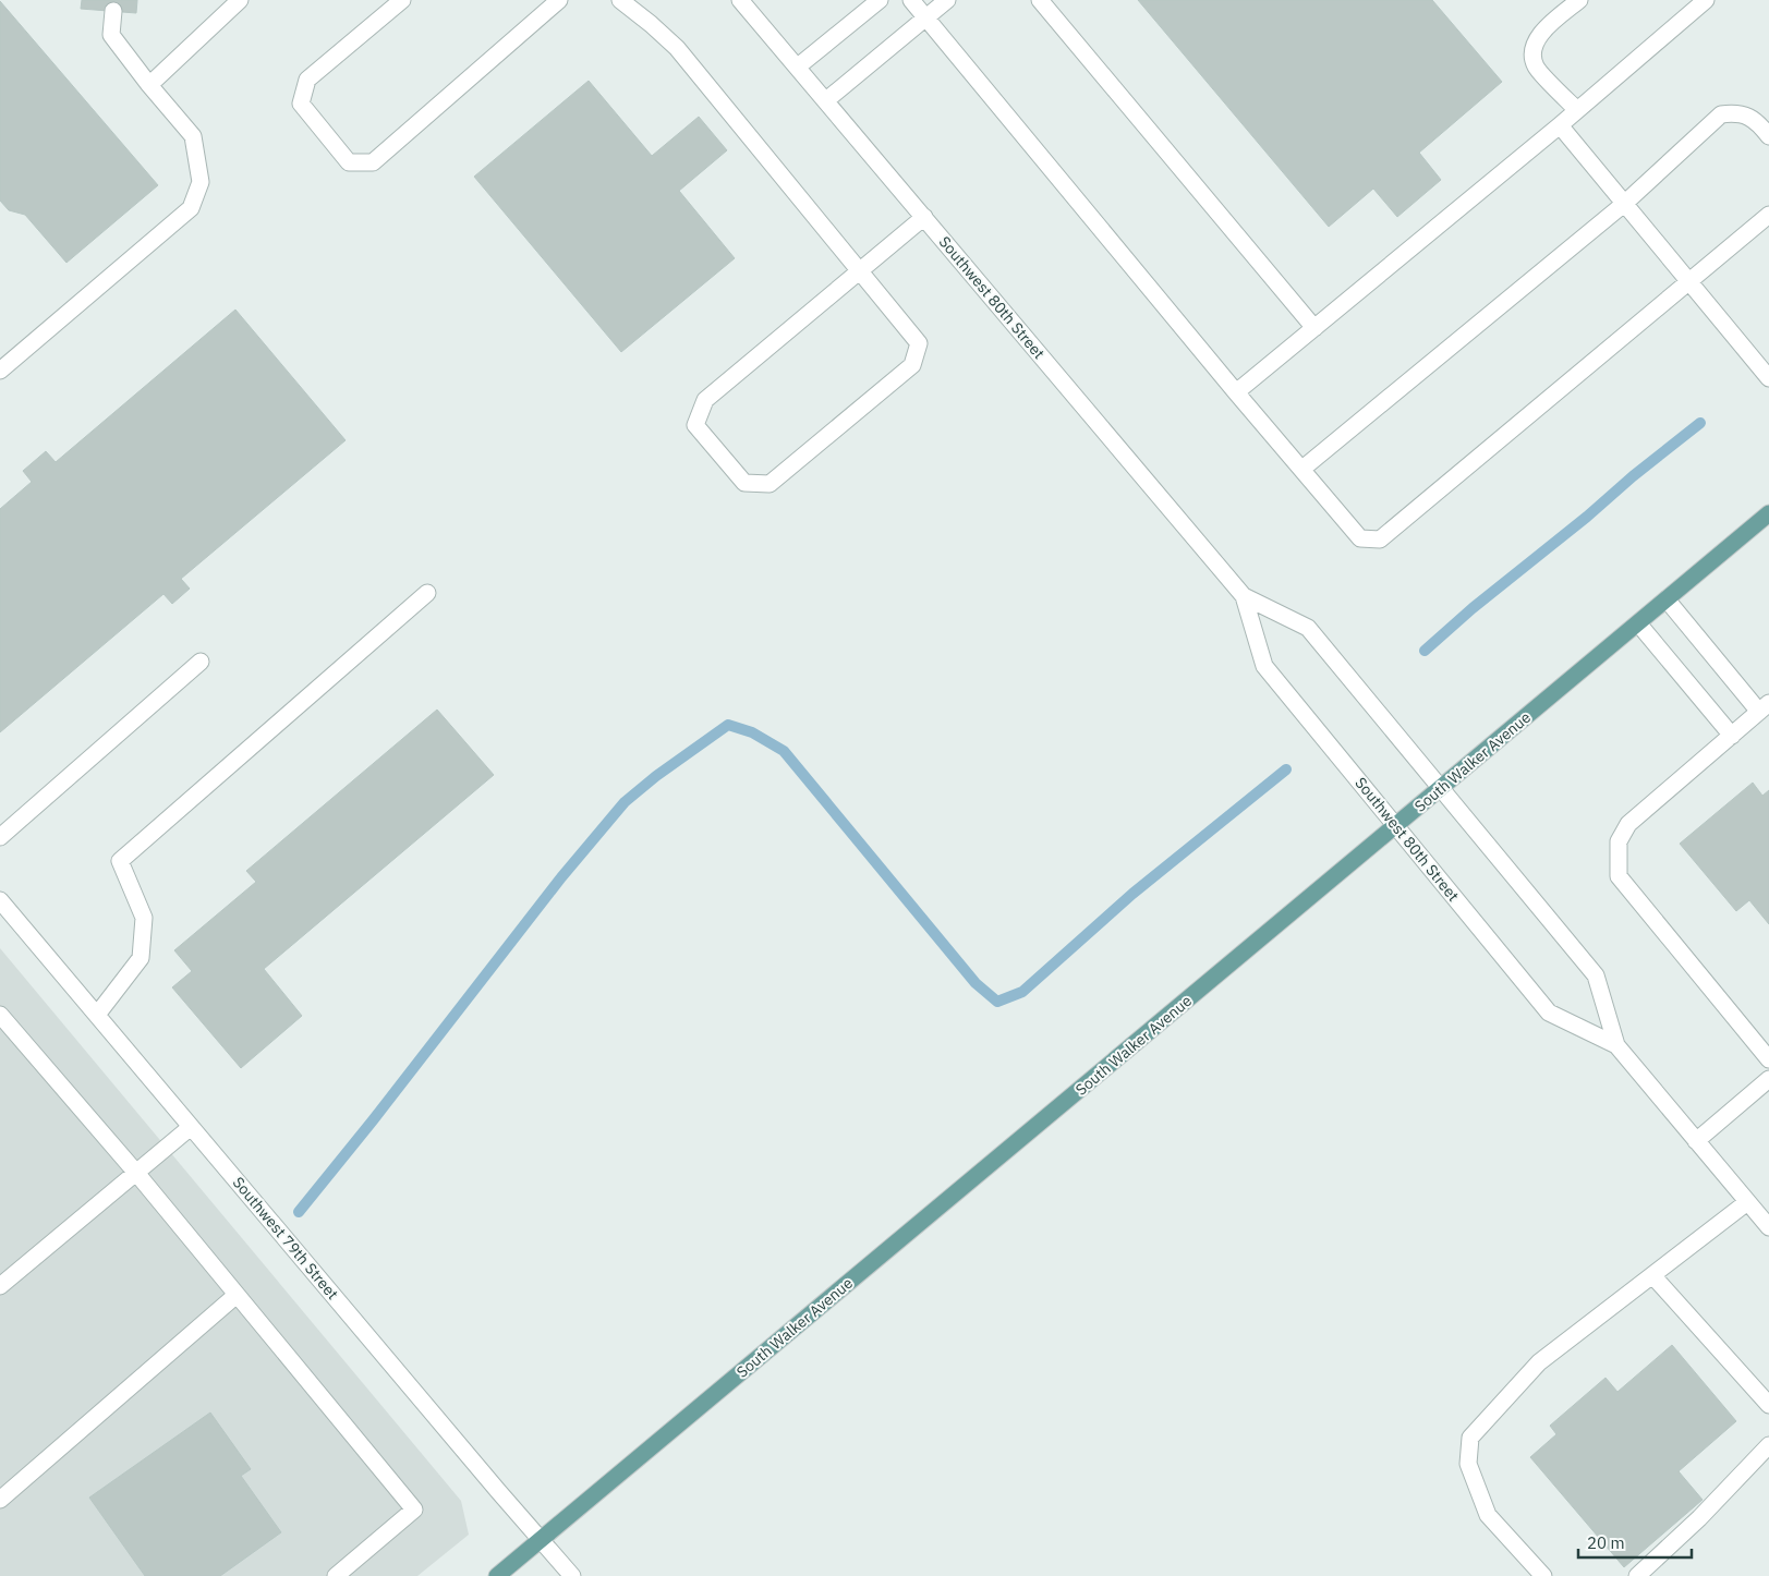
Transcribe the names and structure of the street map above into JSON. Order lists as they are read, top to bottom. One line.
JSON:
{"streets":{"main road":["South Walker Avenue"],"street":["Southwest 80th Street","Southwest 79th Street"]},"crossings":[["Southwest 80th Street","South Walker Avenue"],["South Walker Avenue","Southwest 79th Street"]],"scale_bar":"20 m"}
